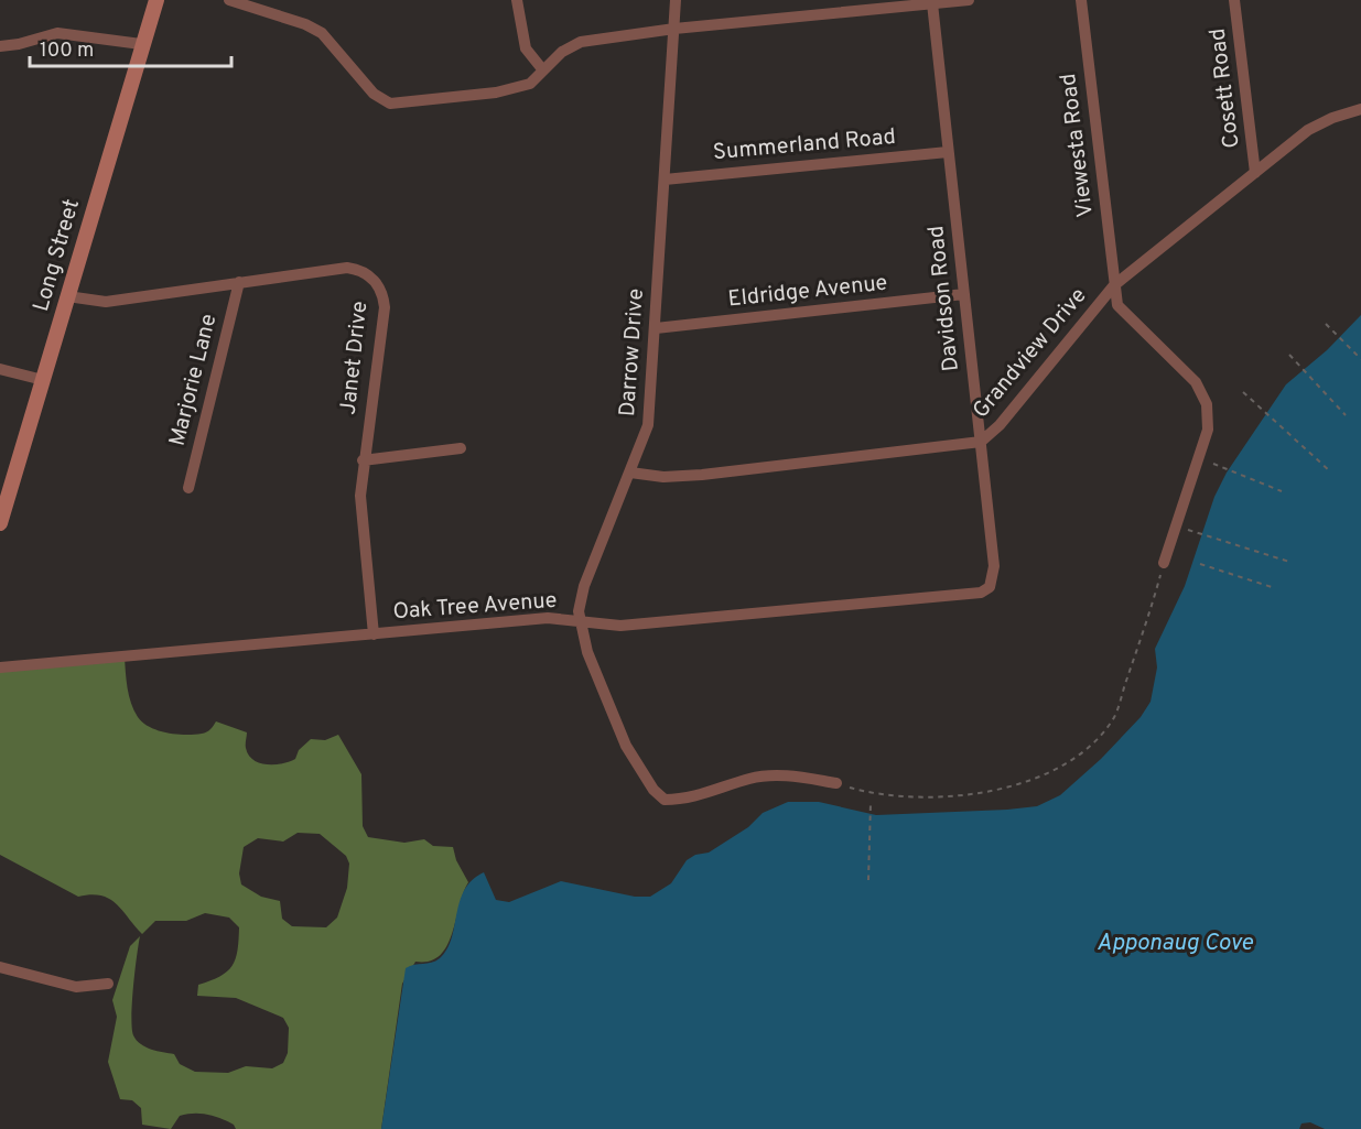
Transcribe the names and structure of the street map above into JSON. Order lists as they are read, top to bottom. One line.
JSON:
{"streets":{"street":["Cosett Road","Summerland Road","Viewesta Road","Long Street","Eldridge Avenue","Davidson Road","Darrow Drive","Grandview Drive","Janet Drive","Marjorie Lane","Oak Tree Avenue"]},"crossings":[["Cosett Road","Grandview Drive"],["Summerland Road","Davidson Road"],["Summerland Road","Darrow Drive"],["Viewesta Road","Grandview Drive"],["Long Street","Janet Drive"],["Eldridge Avenue","Davidson Road"],["Eldridge Avenue","Darrow Drive"],["Davidson Road","Grandview Drive"],["Davidson Road","Oak Tree Avenue"],["Darrow Drive","Grandview Drive"],["Darrow Drive","Oak Tree Avenue"],["Janet Drive","Marjorie Lane"],["Janet Drive","Oak Tree Avenue"]],"water":["Apponaug Cove"],"scale_bar":"100 m"}
